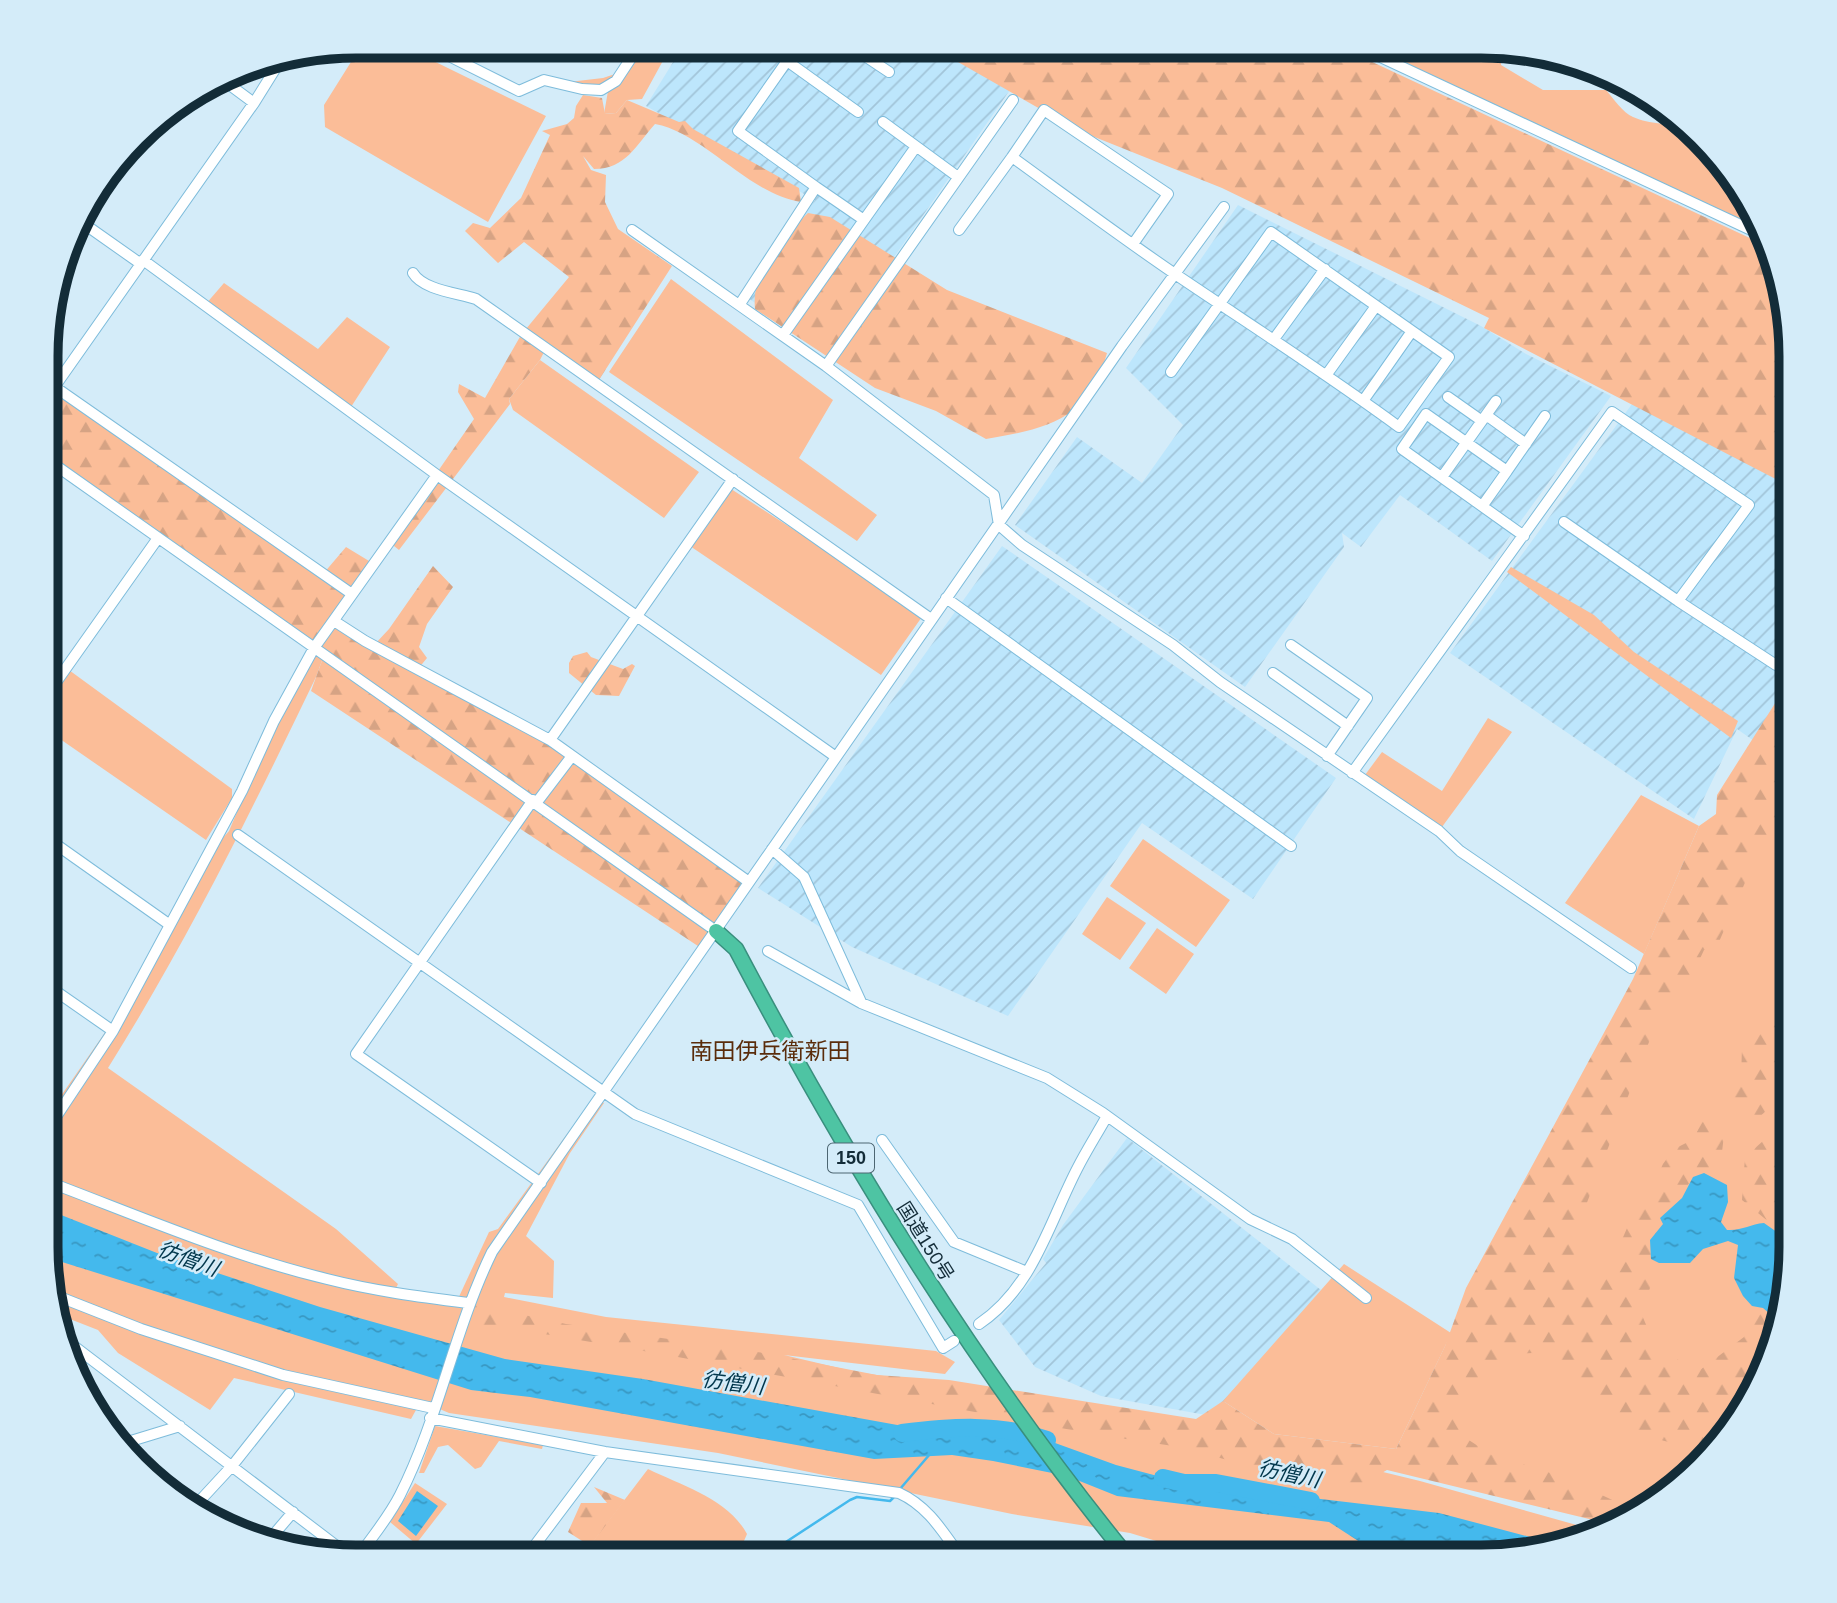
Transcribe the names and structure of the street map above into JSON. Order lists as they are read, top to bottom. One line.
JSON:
{"streets":{"highway":["150","国道150号"]},"districts":["南田伊兵衛新田"],"water":["彷僧川"]}
